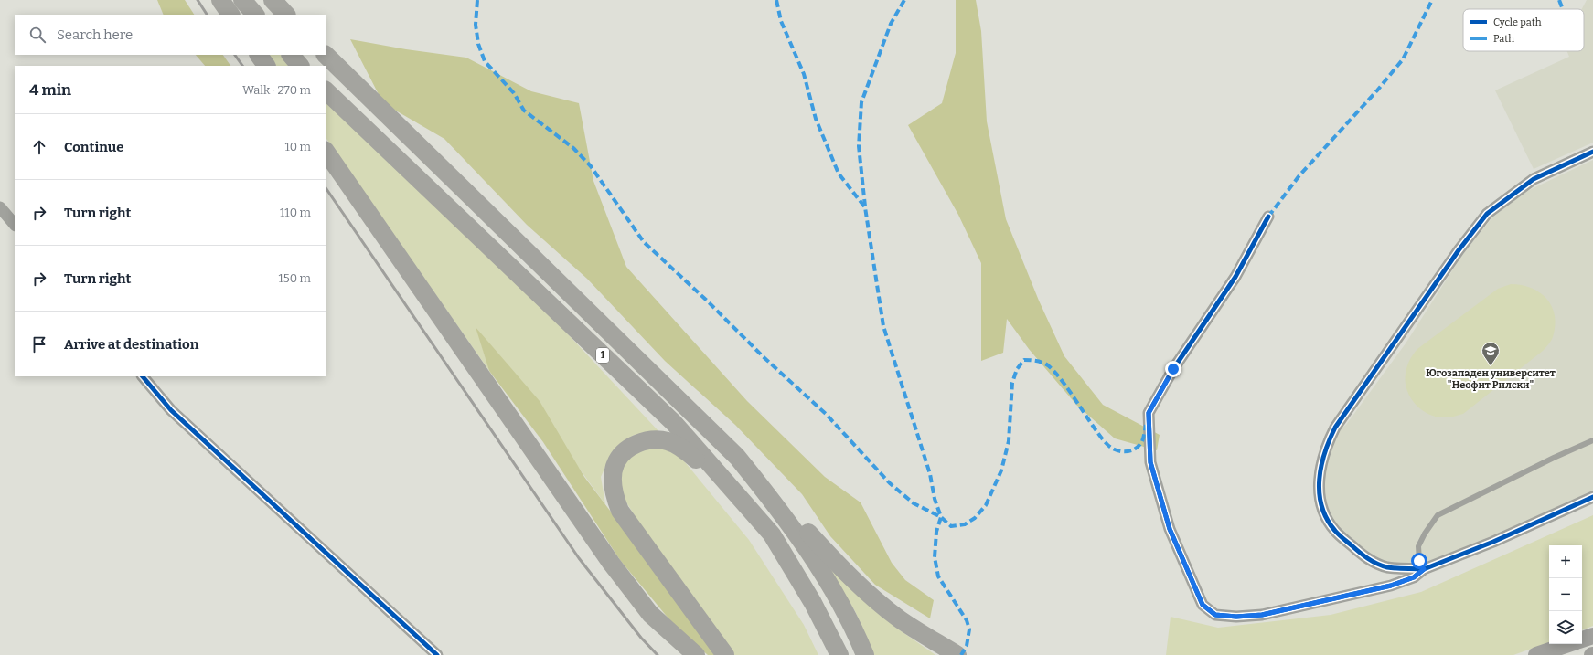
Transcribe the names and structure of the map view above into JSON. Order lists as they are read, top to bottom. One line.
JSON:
{"streets":{"main road":["1"]},"places":{"school or university":["Югозападен университет \"Неофит Рилски\""]},"legend":["Cycle path","Path"],"page":{"search":"Search here","heading":["4 min","Walk · 270 m"],"list":[["Continue","10 m"],["Turn right","110 m"],["Turn right","150 m"],"Arrive at destination"],"map_buttons":["+","−"]}}
